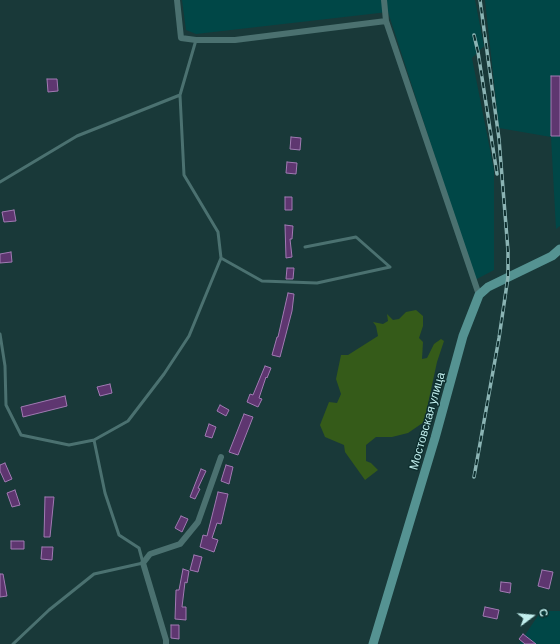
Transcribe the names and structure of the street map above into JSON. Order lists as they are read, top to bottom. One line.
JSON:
{"streets":{"street":["Мостовская улица"]},"north":"right"}
